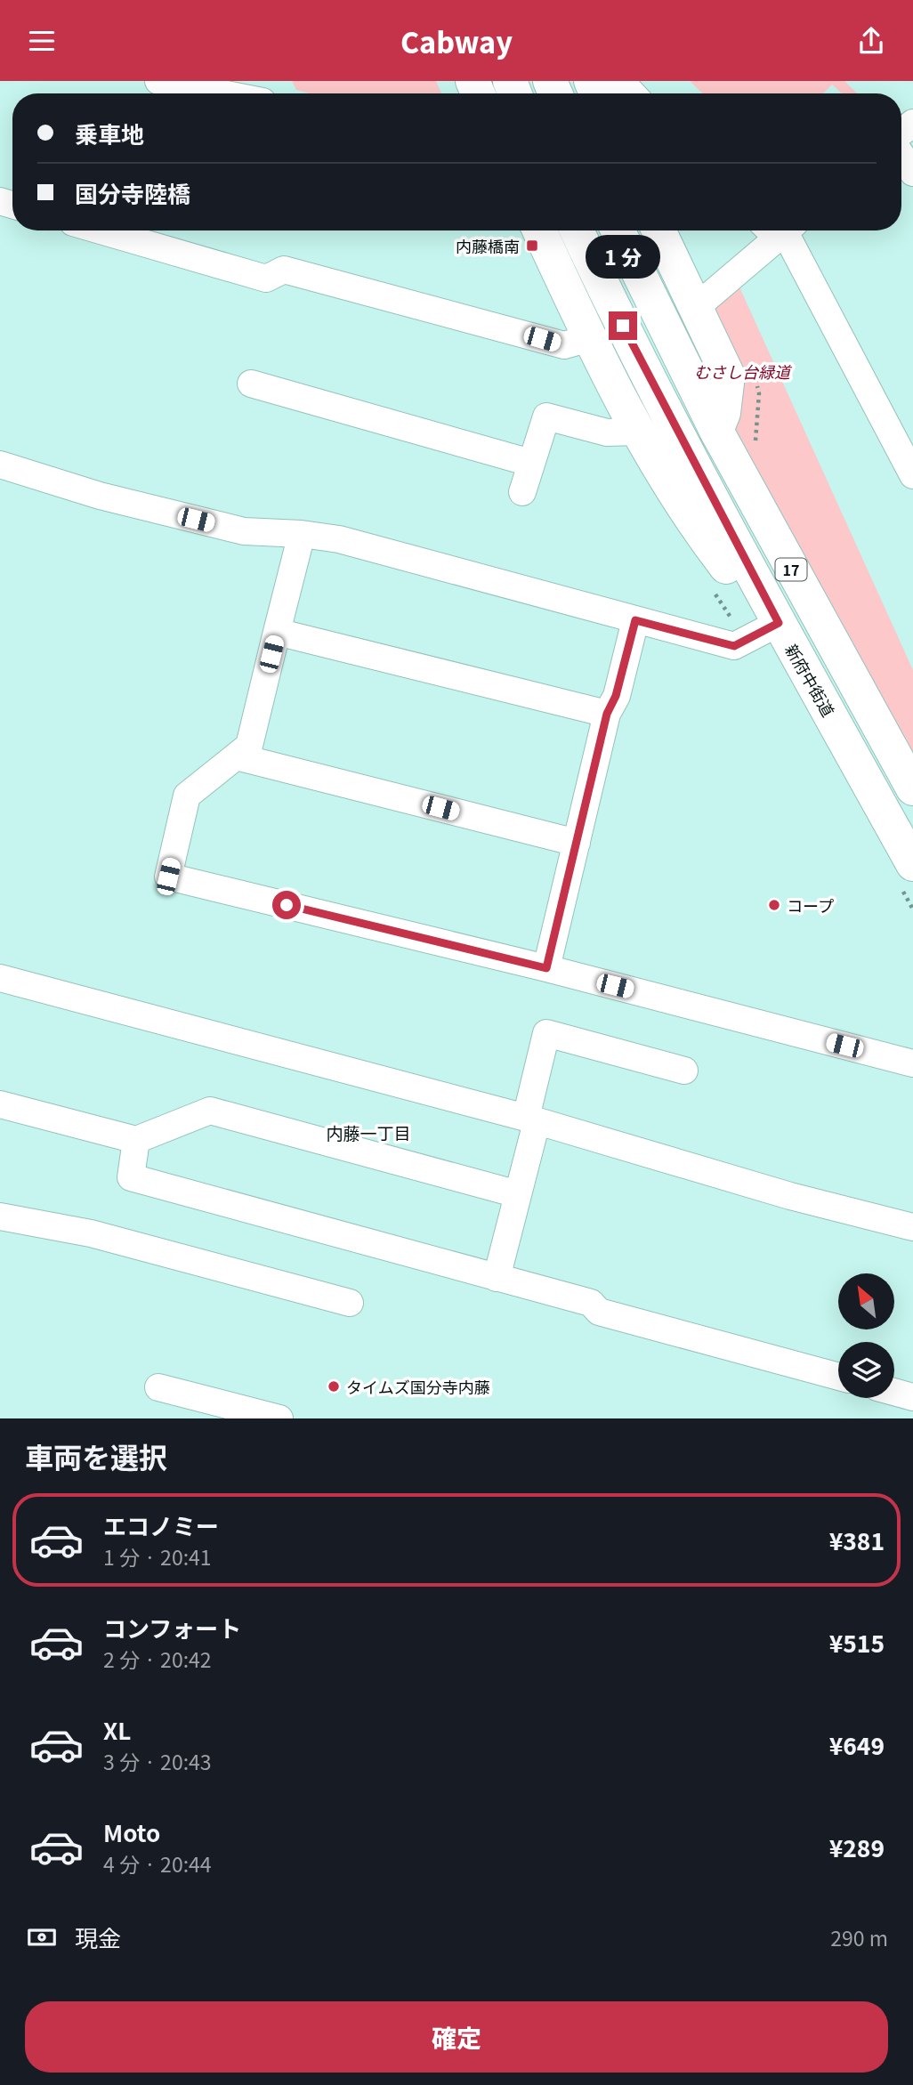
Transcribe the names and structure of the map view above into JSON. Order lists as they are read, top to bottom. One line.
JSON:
{"streets":{"main road":["17","新府中街道"]},"crossings":[["17","新府中街道"]],"districts":["内藤一丁目"],"parks":["むさし台緑道"],"places":{"transit":["内藤橋南"],"other":["コープ","タイムズ国分寺内藤"]},"north":"top left","page":{"header":"Cabway","banner":["乗車地","国分寺陸橋"],"bubble":"1 分","heading":"車両を選択","list":[{"name":"エコノミー","note":"1 分 · 20:41","value":"¥381"},{"name":"コンフォート","note":"2 分 · 20:42","value":"¥515"},{"name":"XL","note":"3 分 · 20:43","value":"¥649"},{"name":"Moto","note":"4 分 · 20:44","value":"¥289"}],"pay":["現金","290 m"],"buttons":"確定"}}
